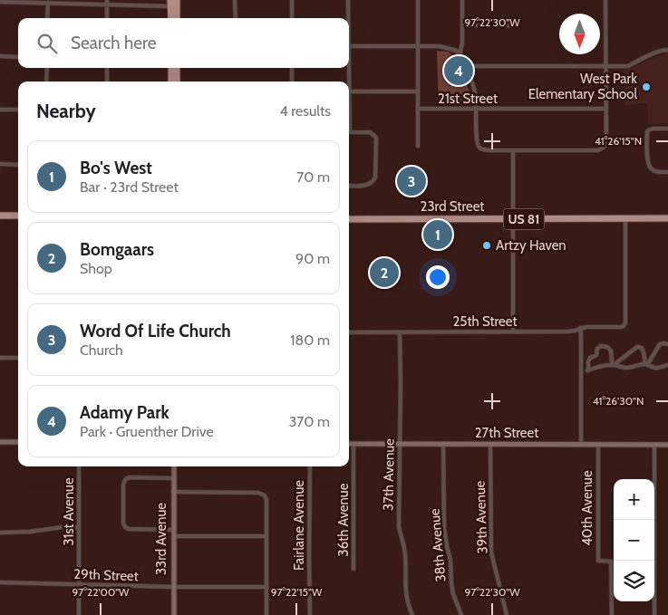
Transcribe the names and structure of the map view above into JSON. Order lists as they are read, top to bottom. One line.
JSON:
{"streets":{"highway":["23rd Street","US 81"],"street":["21st Street","25th Street","27th Street","37th Avenue","40th Avenue","31st Avenue","39th Avenue","36th Avenue","Fairlane Avenue","33rd Avenue","38th Avenue","29th Street"]},"crossings":[["23rd Street","25th Street"],["25th Street","37th Avenue"],["27th Street","37th Avenue"],["27th Street","40th Avenue"],["27th Street","39th Avenue"],["27th Street","36th Avenue"],["27th Street","38th Avenue"],["31st Avenue","29th Street"],["33rd Avenue","29th Street"]],"places":["West Park Elementary School","Artzy Haven"],"north":"bottom","page":{"search":"Search here","pins":["4","3","1","2"],"heading":["Nearby","4 results"],"list":[{"mark":"1","name":"Bo's West","note":"Bar · 23rd Street","value":"70 m"},{"mark":"2","name":"Bomgaars","note":"Shop","value":"90 m"},{"mark":"3","name":"Word Of Life Church","note":"Church","value":"180 m"},{"mark":"4","name":"Adamy Park","note":"Park · Gruenther Drive","value":"370 m"}],"map_buttons":["+","−"]},"coordinates":["97°22'30\"W","41°26'15\"N","41°26'30\"N","97°22'00\"W","97°22'15\"W"]}
